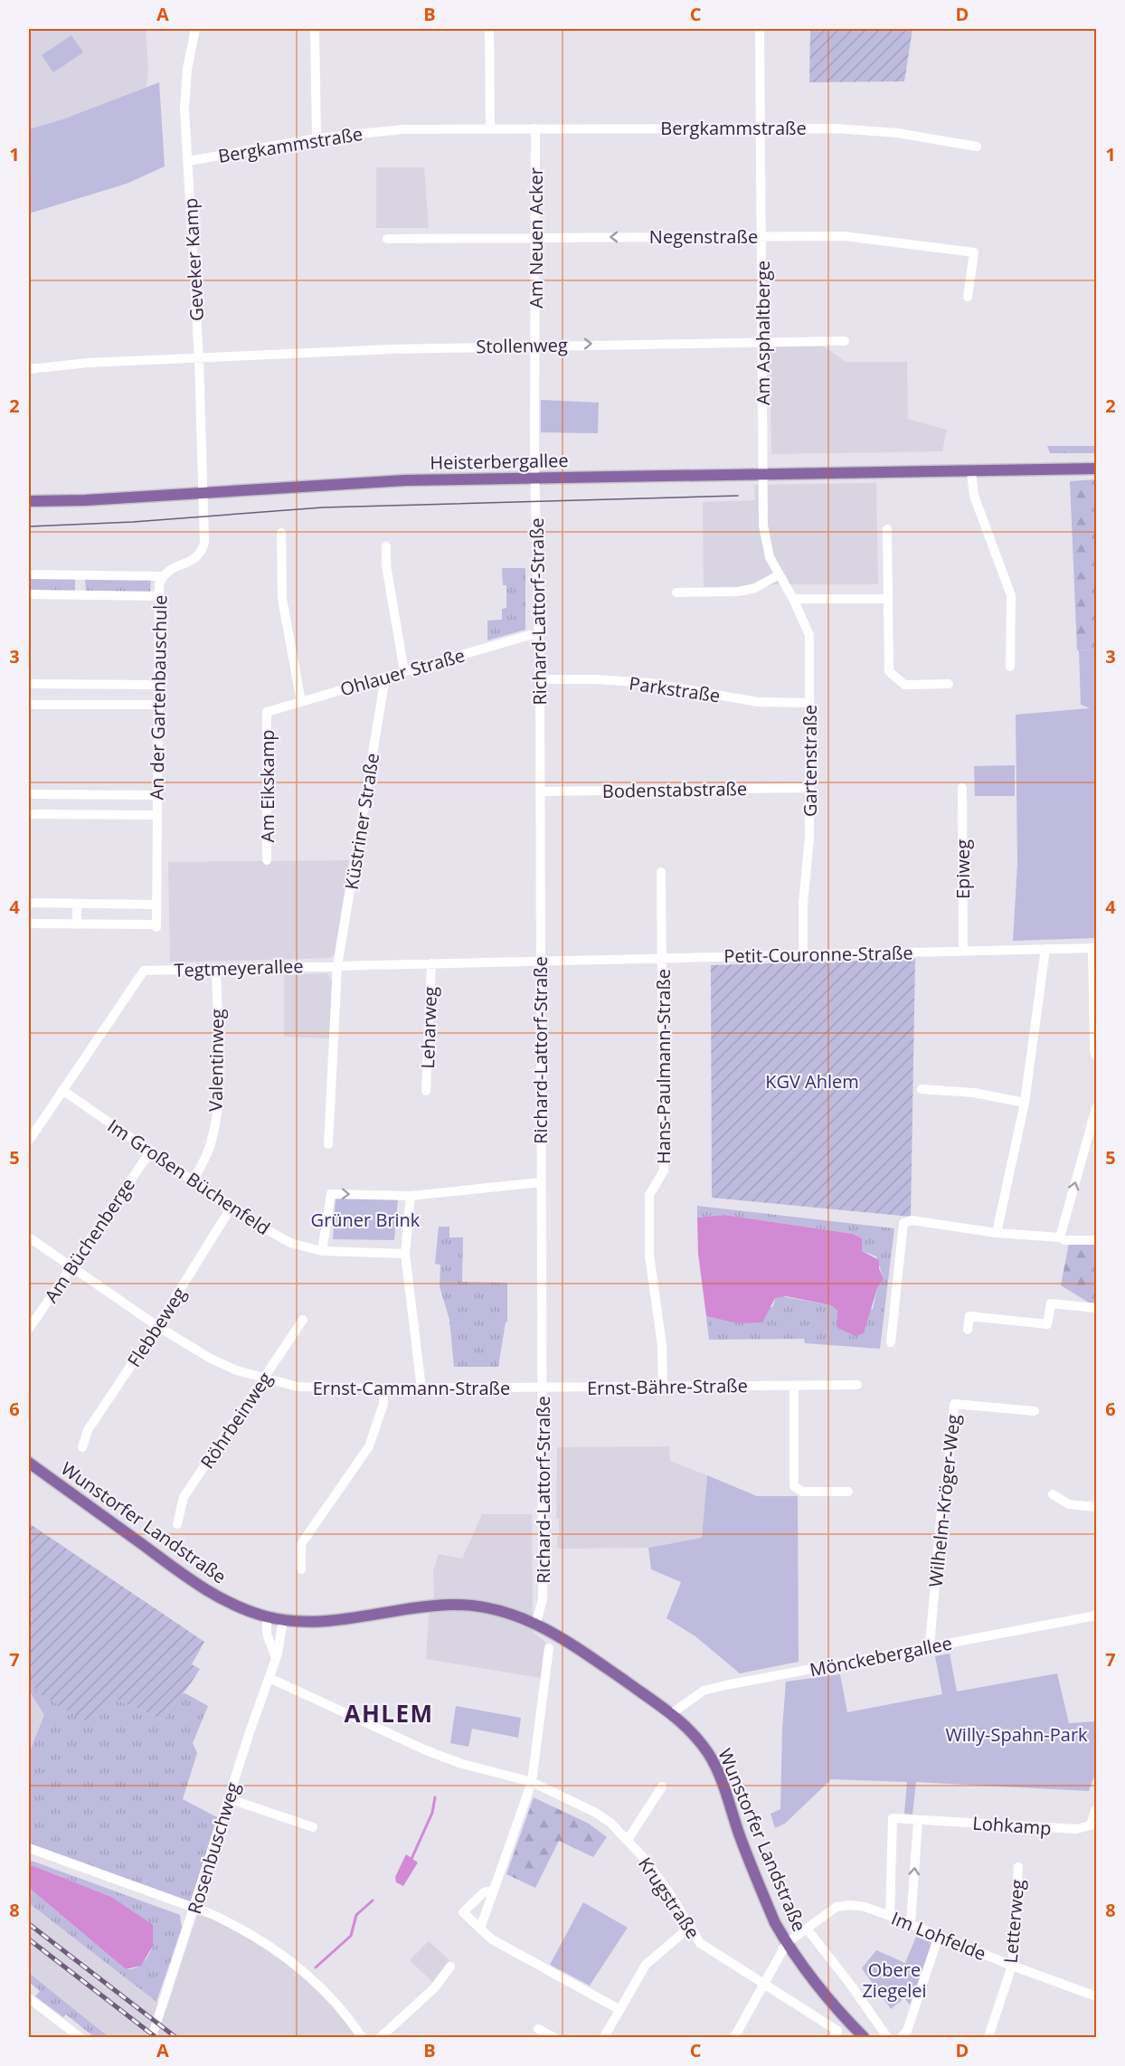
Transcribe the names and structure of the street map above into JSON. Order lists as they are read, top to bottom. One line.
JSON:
{"streets":{"main road":["Heisterbergallee","Wunstorfer Landstraße"],"street":["Bergkammstraße","Negenstraße","Am Neuen Acker","Geveker Kamp","Am Asphaltberge","Stollenweg","Richard-Lattorf-Straße","Ohlauer Straße","Parkstraße","An der Gartenbauschule","Gartenstraße","Am Eikskamp","Bodenstabstraße","Küstriner Straße","Epiweg","Petit-Couronne-Straße","Tegtmeyerallee","Leharweg","Valentinweg","Hans-Paulmann-Straße","Im Großen Büchenfeld","Am Büchenberge","Flebbeweg","Ernst-Bähre-Straße","Ernst-Cammann-Straße","Röhrbeinweg","Wilhelm-Kröger-Weg","Mönckebergallee","Lohkamp","Rosenbuschweg","Krugstraße","Letterweg","Im Lohfelde"]},"crossings":[["Bergkammstraße","Am Neuen Acker"],["Bergkammstraße","Geveker Kamp"],["Bergkammstraße","Am Asphaltberge"],["Negenstraße","Am Neuen Acker"],["Negenstraße","Am Asphaltberge"],["Am Neuen Acker","Stollenweg"],["Am Neuen Acker","Heisterbergallee"],["Am Neuen Acker","Richard-Lattorf-Straße"],["Geveker Kamp","Stollenweg"],["Geveker Kamp","Heisterbergallee"],["Geveker Kamp","An der Gartenbauschule"],["Am Asphaltberge","Stollenweg"],["Am Asphaltberge","Heisterbergallee"],["Am Asphaltberge","Gartenstraße"],["Heisterbergallee","Richard-Lattorf-Straße"],["Heisterbergallee","An der Gartenbauschule"],["Heisterbergallee","Gartenstraße"],["Richard-Lattorf-Straße","Ohlauer Straße"],["Richard-Lattorf-Straße","Parkstraße"],["Richard-Lattorf-Straße","Bodenstabstraße"],["Richard-Lattorf-Straße","Petit-Couronne-Straße"],["Richard-Lattorf-Straße","Tegtmeyerallee"],["Richard-Lattorf-Straße","Ernst-Bähre-Straße"],["Richard-Lattorf-Straße","Ernst-Cammann-Straße"],["Richard-Lattorf-Straße","Wunstorfer Landstraße"],["Ohlauer Straße","Am Eikskamp"],["Ohlauer Straße","Küstriner Straße"],["Parkstraße","Gartenstraße"],["Gartenstraße","Bodenstabstraße"],["Gartenstraße","Petit-Couronne-Straße"],["Küstriner Straße","Tegtmeyerallee"],["Epiweg","Petit-Couronne-Straße"],["Petit-Couronne-Straße","Tegtmeyerallee"],["Petit-Couronne-Straße","Hans-Paulmann-Straße"],["Tegtmeyerallee","Leharweg"],["Tegtmeyerallee","Valentinweg"],["Tegtmeyerallee","Im Großen Büchenfeld"],["Valentinweg","Im Großen Büchenfeld"],["Hans-Paulmann-Straße","Ernst-Bähre-Straße"],["Im Großen Büchenfeld","Am Büchenberge"],["Im Großen Büchenfeld","Flebbeweg"],["Am Büchenberge","Ernst-Cammann-Straße"],["Flebbeweg","Ernst-Cammann-Straße"],["Ernst-Bähre-Straße","Ernst-Cammann-Straße"],["Ernst-Cammann-Straße","Röhrbeinweg"],["Wilhelm-Kröger-Weg","Mönckebergallee"],["Wunstorfer Landstraße","Mönckebergallee"],["Wunstorfer Landstraße","Rosenbuschweg"],["Wunstorfer Landstraße","Im Lohfelde"],["Lohkamp","Im Lohfelde"],["Rosenbuschweg","Krugstraße"],["Letterweg","Im Lohfelde"]],"one_way":["Negenstraße"],"districts":["AHLEM"],"parks":["KGV Ahlem","Grüner Brink","Willy-Spahn-Park","Obere Ziegelei"],"grid":{"columns":["A","B","C","D"],"rows":["1","2","3","4","5","6","7","8"]}}
